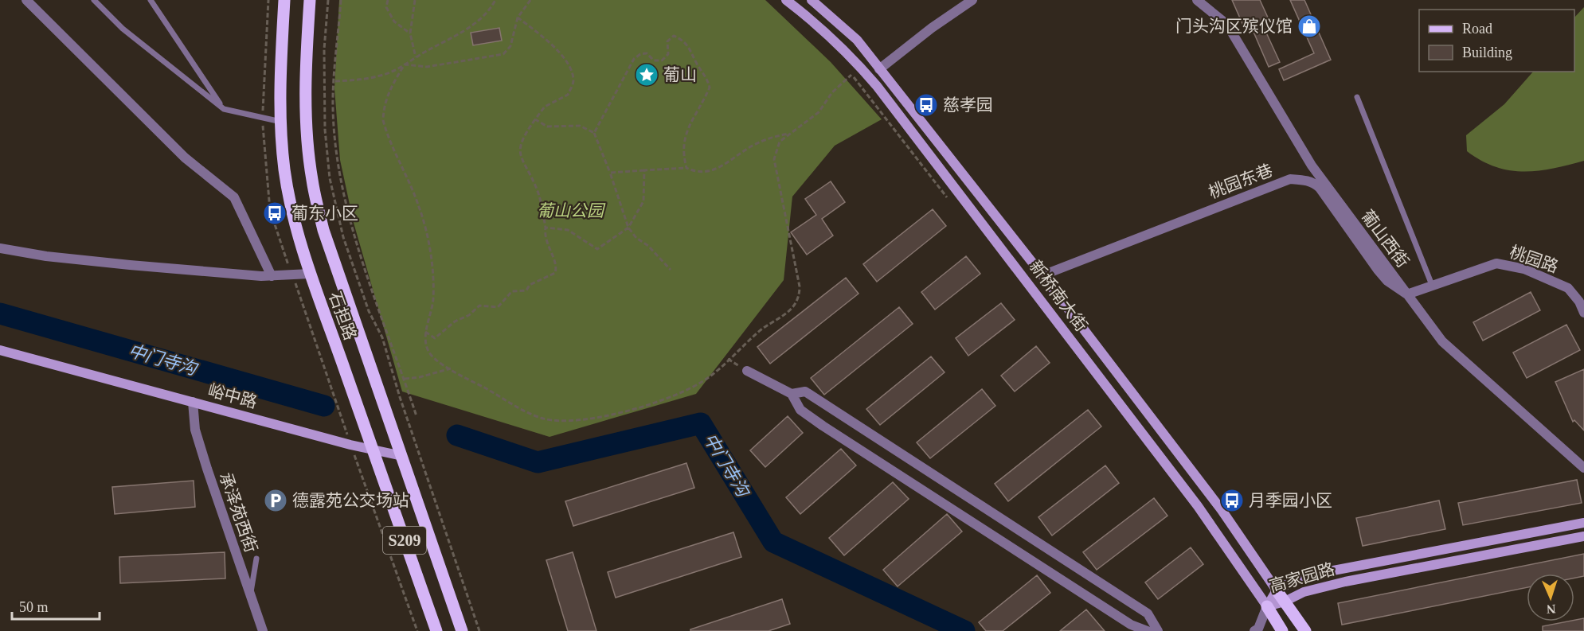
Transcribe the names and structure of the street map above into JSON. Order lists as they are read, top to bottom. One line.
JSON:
{"streets":{"main road":["新桥南大街","石担路","峪中路","S209","高家园路"],"street":["桃园东巷","葡山西街","桃园路","承泽苑西街"]},"crossings":[["桃园东巷","葡山西街"],["桃园东巷","桃园路"],["桃园东巷","新桥南大街"],["葡山西街","桃园路"],["新桥南大街","高家园路"],["石担路","峪中路"],["峪中路","承泽苑西街"]],"water":["中门寺沟"],"parks":["葡山公园"],"places":{"shop":["门头沟区殡仪馆"],"place":["葡山"],"bus stop":["慈孝园","葡东小区","月季园小区"],"parking":["德露苑公交场站"]},"legend":["Road","Building"],"scale_bar":"50 m","north":"bottom"}
